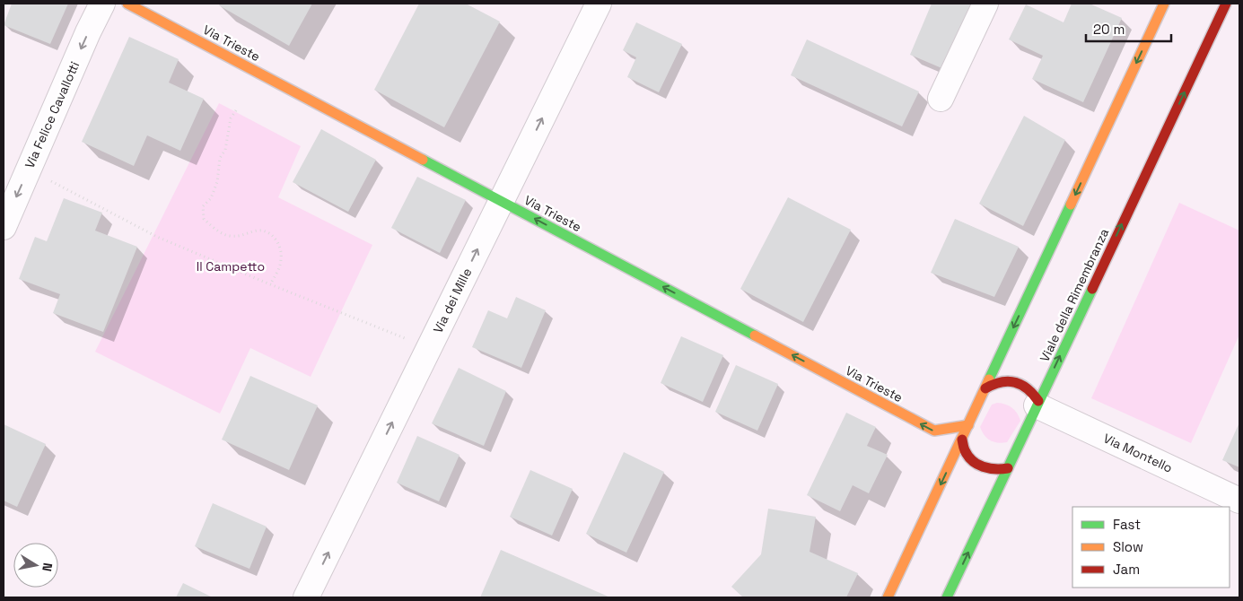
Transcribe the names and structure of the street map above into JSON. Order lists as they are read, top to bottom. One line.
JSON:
{"streets":{"street":["Via Trieste","Via Felice Cavallotti","Viale della Rimembranza","Via dei Mille","Via Montello"]},"crossings":[["Via Trieste","Viale della Rimembranza"],["Via Trieste","Via dei Mille"],["Via Trieste","Via Montello"],["Viale della Rimembranza","Via Montello"]],"one_way":["Via Trieste","Via Felice Cavallotti","Via dei Mille"],"parks":["Il Campetto"],"legend":["Fast","Slow","Jam"],"scale_bar":"20 m","north":"right"}
